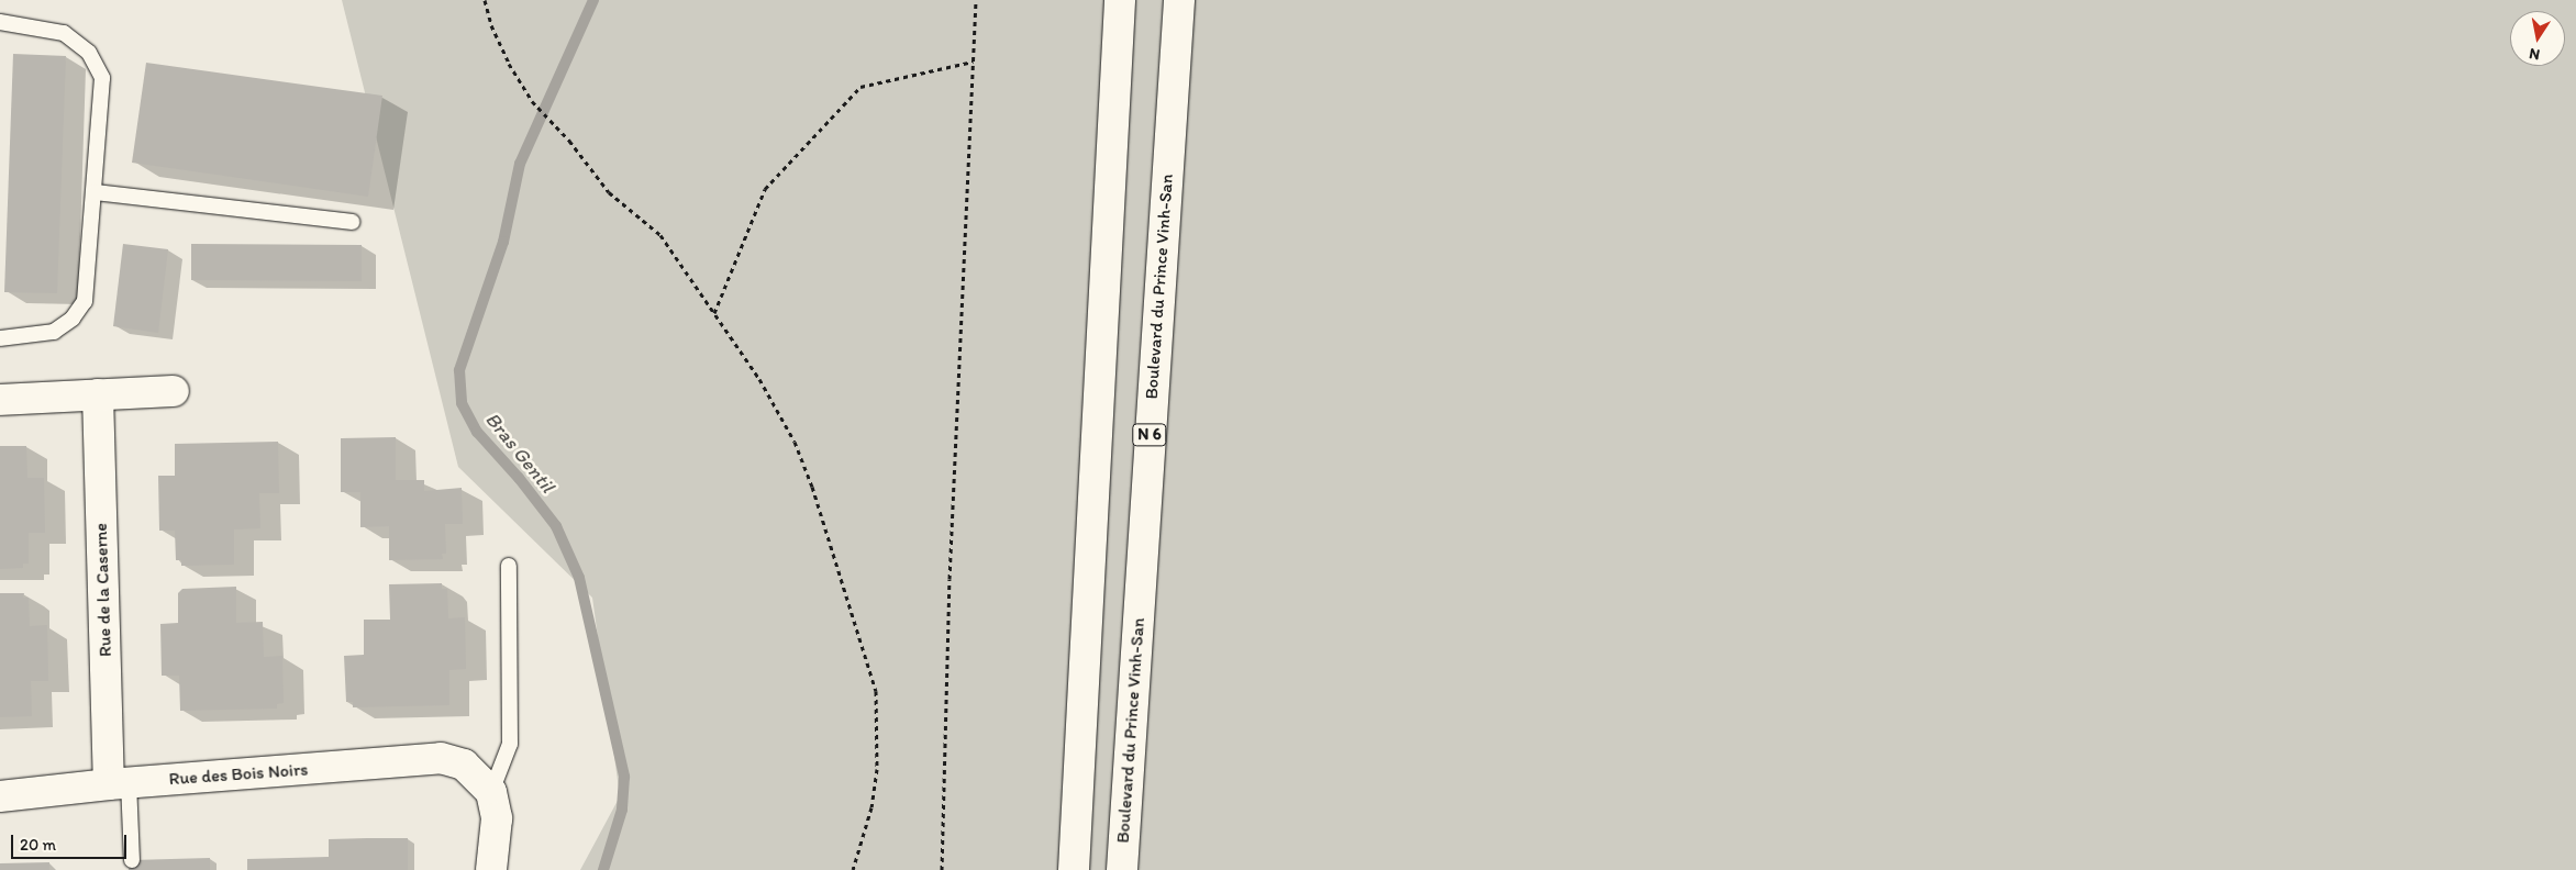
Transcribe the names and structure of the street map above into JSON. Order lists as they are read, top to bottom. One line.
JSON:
{"streets":{"main road":["Boulevard du Prince Vinh-San","N 6","Rue de la Caserne","Rue des Bois Noirs"]},"crossings":[["Rue de la Caserne","Rue des Bois Noirs"]],"water":["Bras Gentil"],"scale_bar":"20 m","north":"bottom"}
